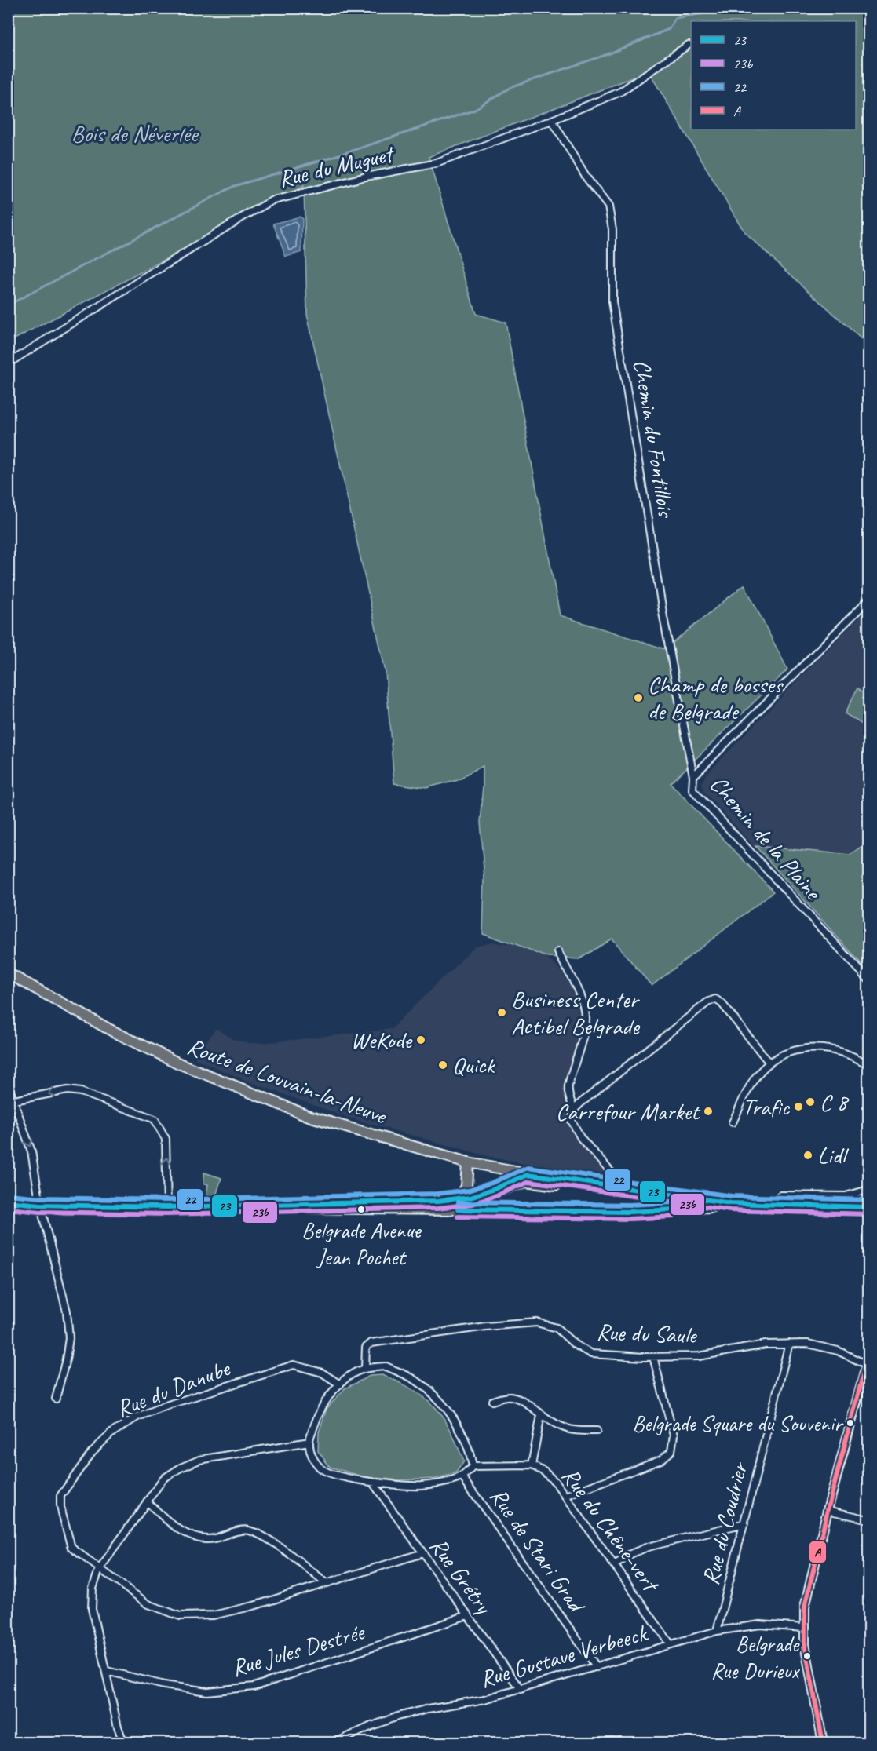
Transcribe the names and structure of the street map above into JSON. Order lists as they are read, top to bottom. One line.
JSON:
{"streets":{"main road":["Route de Louvain-la-Neuve"],"street":["Rue du Muguet","Chemin du Fontillois","Chemin de la Plaine","Rue du Saule","Rue du Danube","Rue du Coudrier","Rue du Chêne-vert","Rue de Stari Grad","Rue Grétry","Rue Jules Destrée","Rue Gustave Verbeeck"]},"crossings":[["Rue du Muguet","Chemin du Fontillois"],["Chemin du Fontillois","Chemin de la Plaine"],["Rue du Saule","Rue du Danube"],["Rue du Saule","Rue du Coudrier"],["Rue du Saule","Rue du Chêne-vert"],["Rue du Saule","Rue de Stari Grad"],["Rue du Saule","Rue Grétry"],["Rue du Danube","Rue du Chêne-vert"],["Rue du Danube","Rue de Stari Grad"],["Rue du Danube","Rue Grétry"],["Rue du Coudrier","Rue Gustave Verbeeck"],["Rue du Chêne-vert","Rue de Stari Grad"],["Rue du Chêne-vert","Rue Grétry"],["Rue du Chêne-vert","Rue Gustave Verbeeck"],["Rue de Stari Grad","Rue Grétry"],["Rue de Stari Grad","Rue Gustave Verbeeck"],["Rue Grétry","Rue Jules Destrée"],["Rue Grétry","Rue Gustave Verbeeck"]],"parks":["Bois de Néverlée"],"places":["Champ de bosses de Belgrade","Business Center Actibel Belgrade","WeKode","Quick","C 8","Trafic","Carrefour Market","Lidl","Belgrade Avenue Jean Pochet","Belgrade Square du Souvenir","Belgrade Rue Durieux"],"lines":["transit line 22","transit line 23","transit line 23b","transit line A"],"legend":["23","23b","22","A"]}
